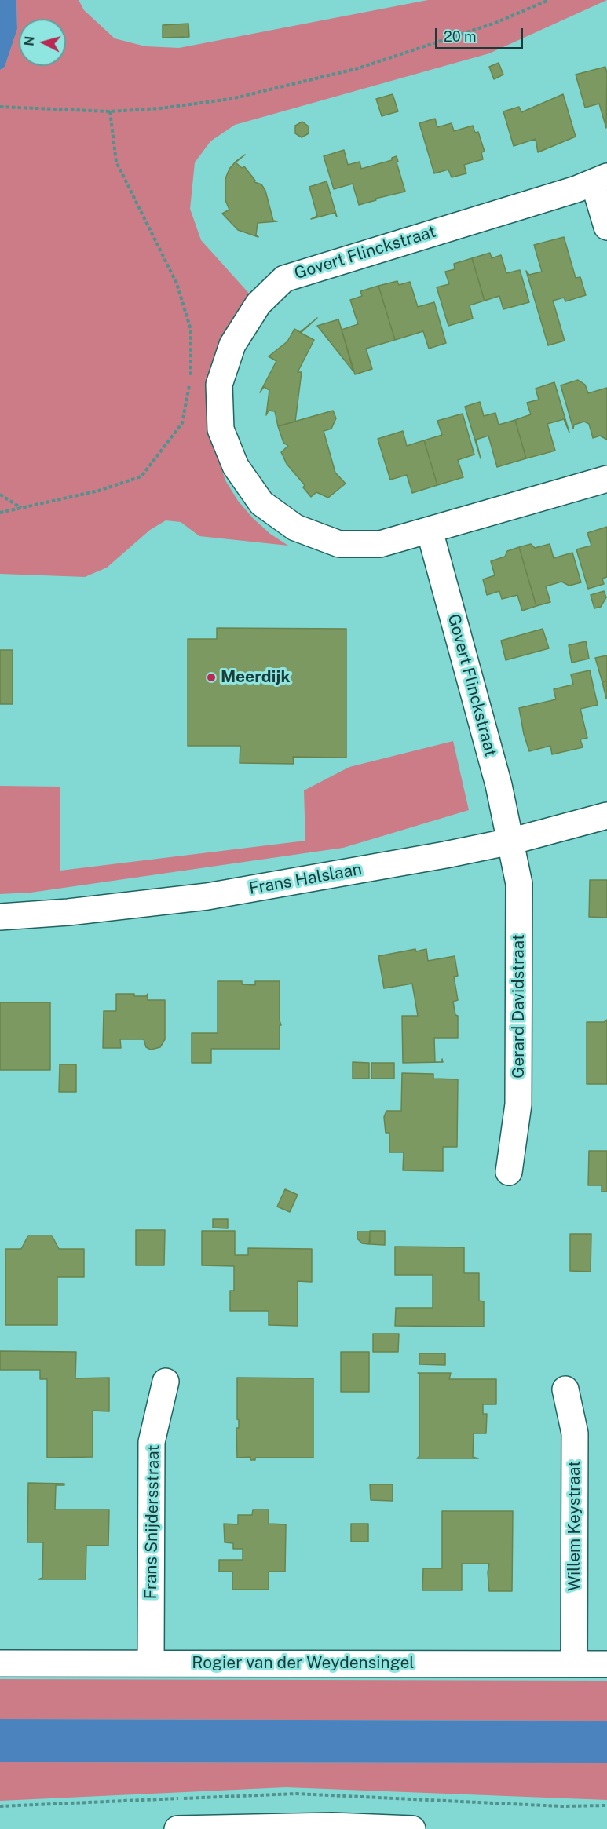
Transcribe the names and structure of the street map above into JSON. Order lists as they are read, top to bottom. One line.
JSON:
{"streets":{"street":["Govert Flinckstraat","Frans Halslaan","Gerard Davidstraat","Frans Snijdersstraat","Willem Keystraat","Rogier van der Weydensingel"]},"crossings":[["Govert Flinckstraat","Frans Halslaan"],["Govert Flinckstraat","Gerard Davidstraat"],["Frans Halslaan","Gerard Davidstraat"],["Frans Snijdersstraat","Rogier van der Weydensingel"],["Willem Keystraat","Rogier van der Weydensingel"]],"places":["Meerdijk"],"scale_bar":"20 m","north":"left"}
